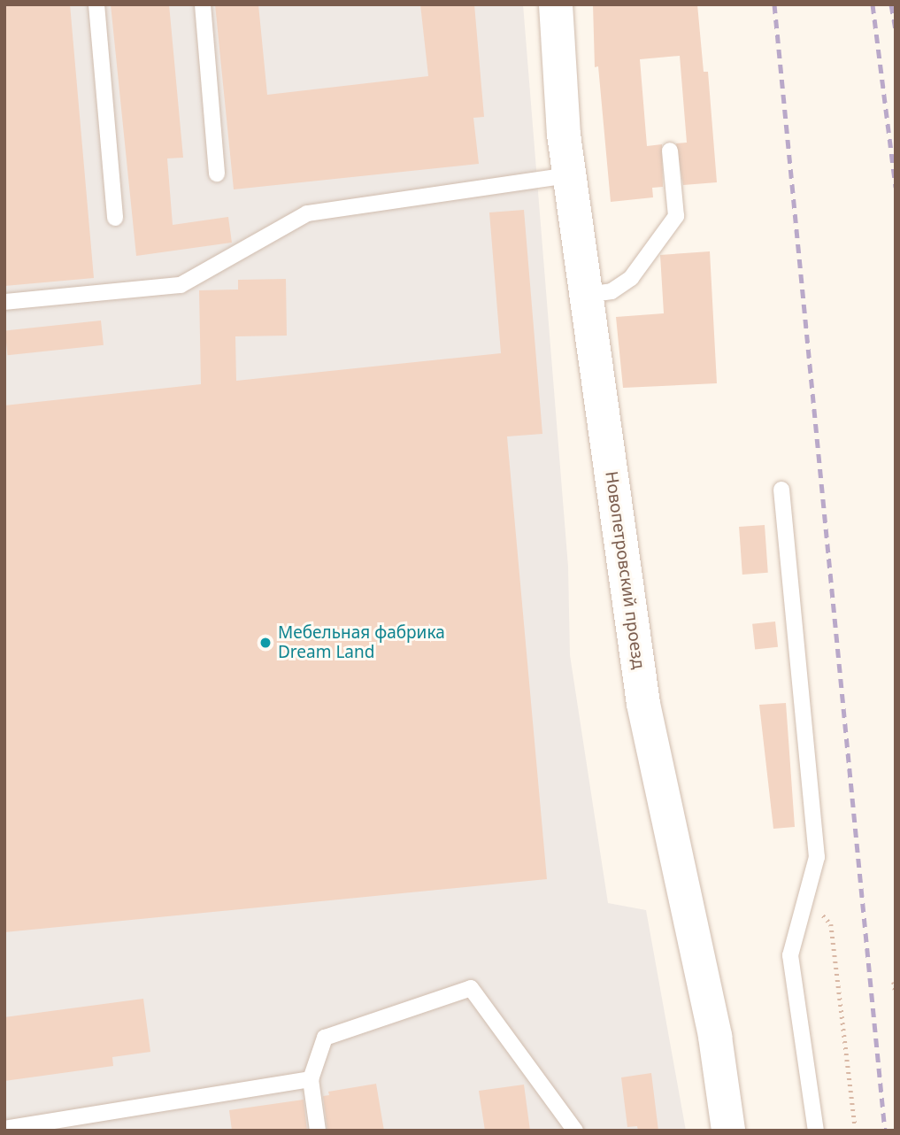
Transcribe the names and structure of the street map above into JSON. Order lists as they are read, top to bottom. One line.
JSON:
{"streets":{"street":["Новопетровский проезд"]},"places":["Мебельная фабрика Dream Land"]}
